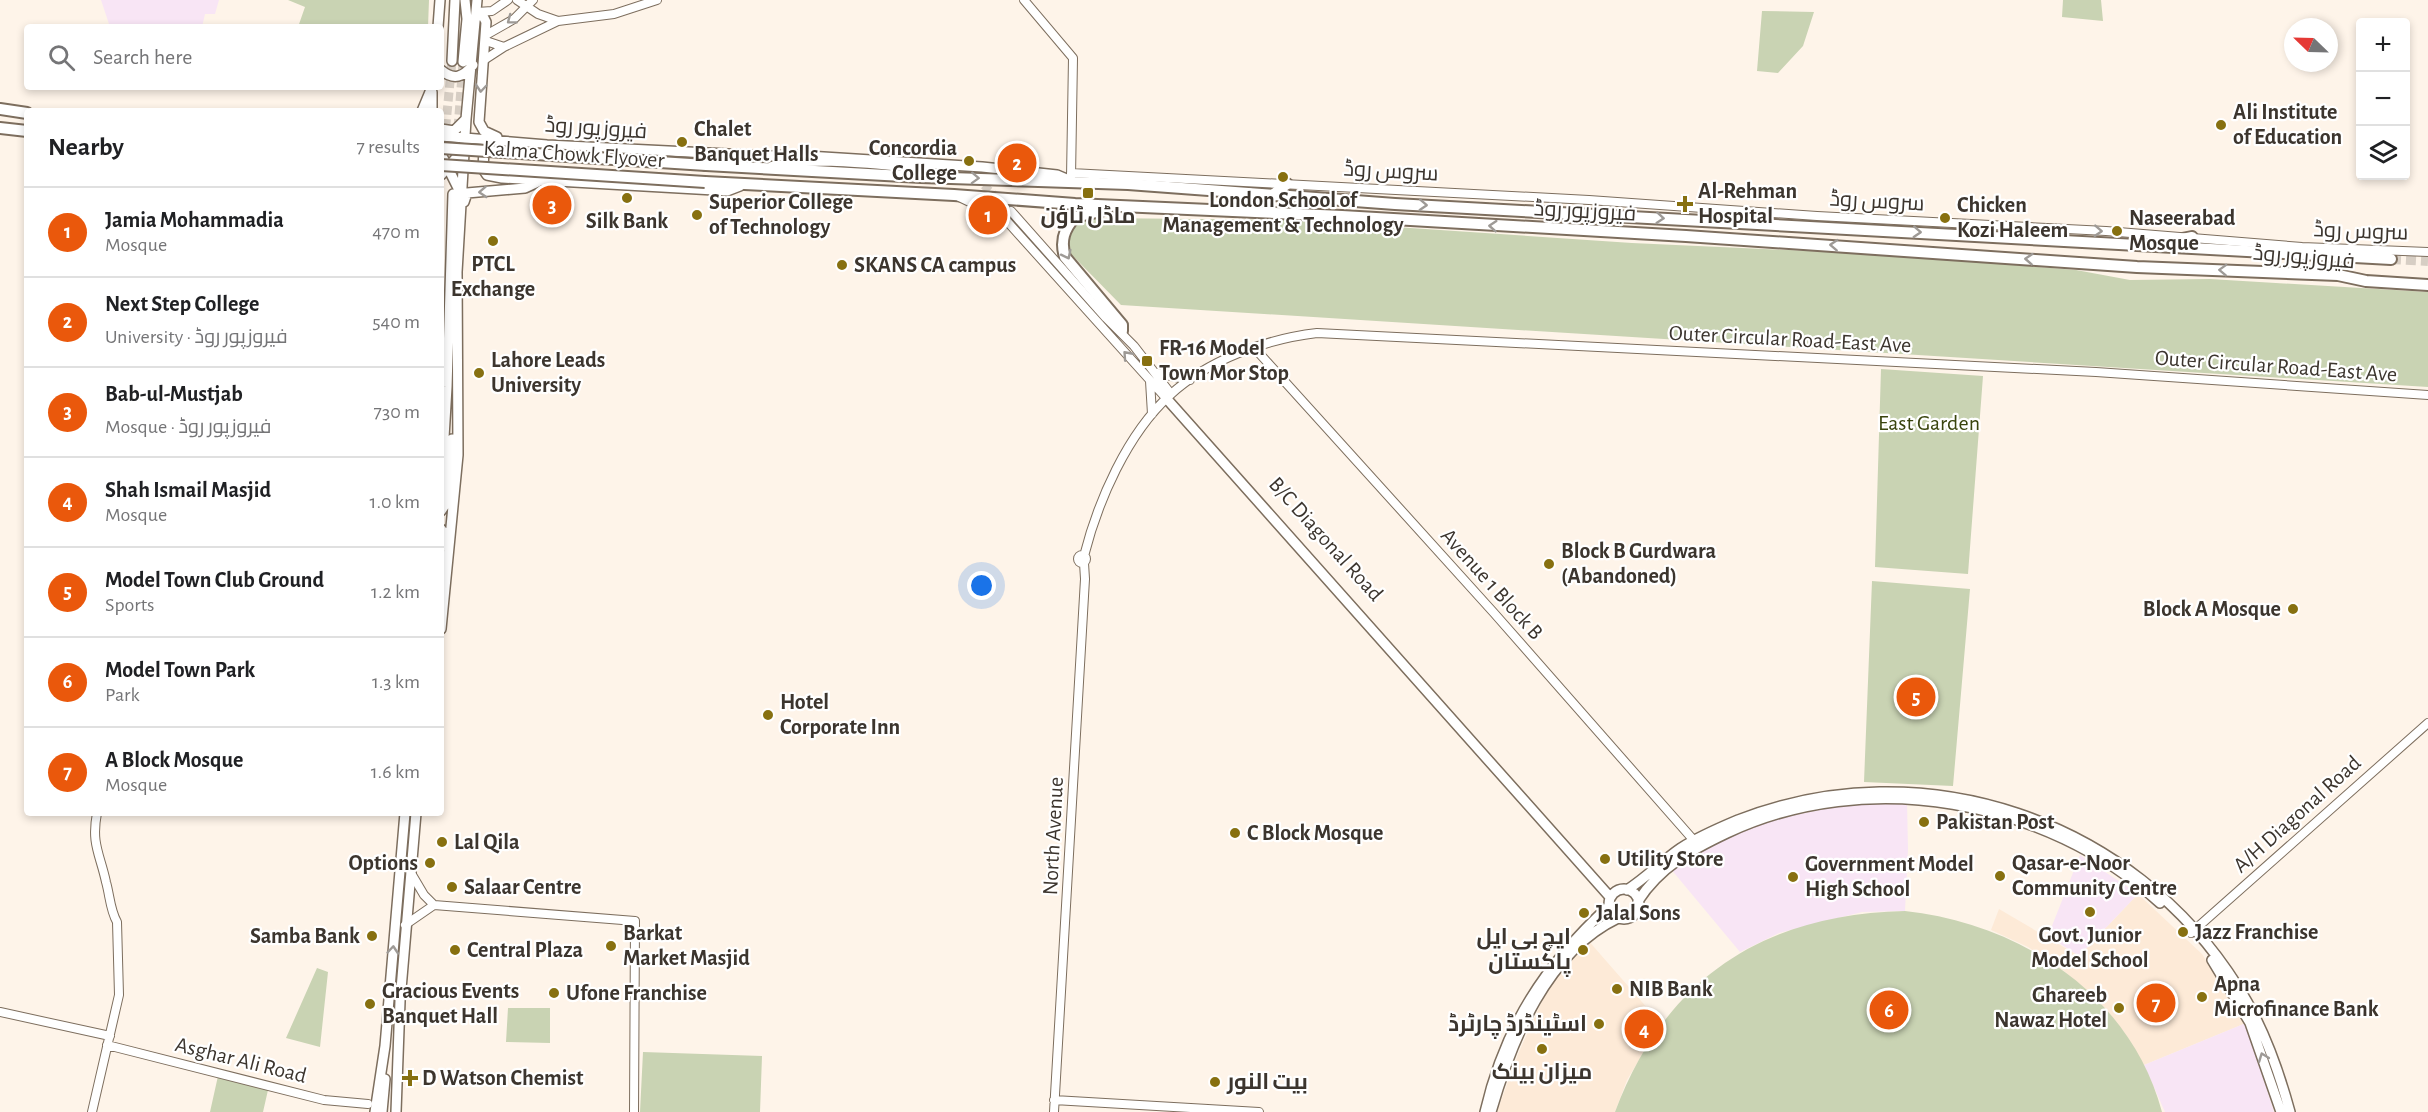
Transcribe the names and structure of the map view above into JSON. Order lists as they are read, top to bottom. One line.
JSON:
{"streets":{"main road":["فیروزپور روڈ","Kalma Chowk Flyover","B/C Diagonal Road"],"street":["سروس روڈ","Outer Circular Road-East Ave","Avenue 1 Block B","A/H Diagonal Road","North Avenue","Asghar Ali Road"]},"crossings":[["فیروزپور روڈ","Kalma Chowk Flyover"],["فیروزپور روڈ","سروس روڈ"],["Outer Circular Road-East Ave","B/C Diagonal Road"],["Outer Circular Road-East Ave","Avenue 1 Block B"],["Outer Circular Road-East Ave","North Avenue"]],"one_way":["سروس روڈ"],"parks":["East Garden"],"places":{"other":["Ali Institute of Education","Chalet Banquet Halls","Concordia College","London School of Management & Technology","Silk Bank","Superior College of Technology","Chicken Kozi Haleem","Naseerabad Mosque","PTCL Exchange","SKANS CA campus","Lahore Leads University","Block B Gurdwara (Abandoned)","Block A Mosque","Hotel Corporate Inn","Pakistan Post","C Block Mosque","Lal Qila","Utility Store","Options","Qasar-e-Noor Community Centre","Government Model High School","Salaar Centre","Govt. Junior Model School","Jalal Sons","Jazz Franchise","Samba Bank","Barkat Market Masjid","Central Plaza","ایچ بی ایل پاکستان","NIB Bank","Ufone Franchise","Apna Microfinance Bank","Gracious Events Banquet Hall","Ghareeb Nawaz Hotel","اسٹینڈرڈ چارٹرڈ","میزان بینک","بیت النور"],"transit":["ماڈل ٹاؤن","FR-16 Model Town Mor Stop"],"health":["Al-Rehman Hospital","D Watson Chemist"]},"north":"top left","page":{"map_buttons":["+","−"],"search":"Search here","heading":["Nearby","7 results"],"pins":["2","3","1","5","7","6","4"],"list":[{"mark":"1","name":"Jamia Mohammadia","note":"Mosque","value":"470 m"},{"mark":"2","name":"Next Step College","note":"University · فیروزپور روڈ","value":"540 m"},{"mark":"3","name":"Bab-ul-Mustjab","note":"Mosque · فیروزپور روڈ","value":"730 m"},{"mark":"4","name":"Shah Ismail Masjid","note":"Mosque","value":"1.0 km"},{"mark":"5","name":"Model Town Club Ground","note":"Sports","value":"1.2 km"},{"mark":"6","name":"Model Town Park","note":"Park","value":"1.3 km"},{"mark":"7","name":"A Block Mosque","note":"Mosque","value":"1.6 km"}]}}
